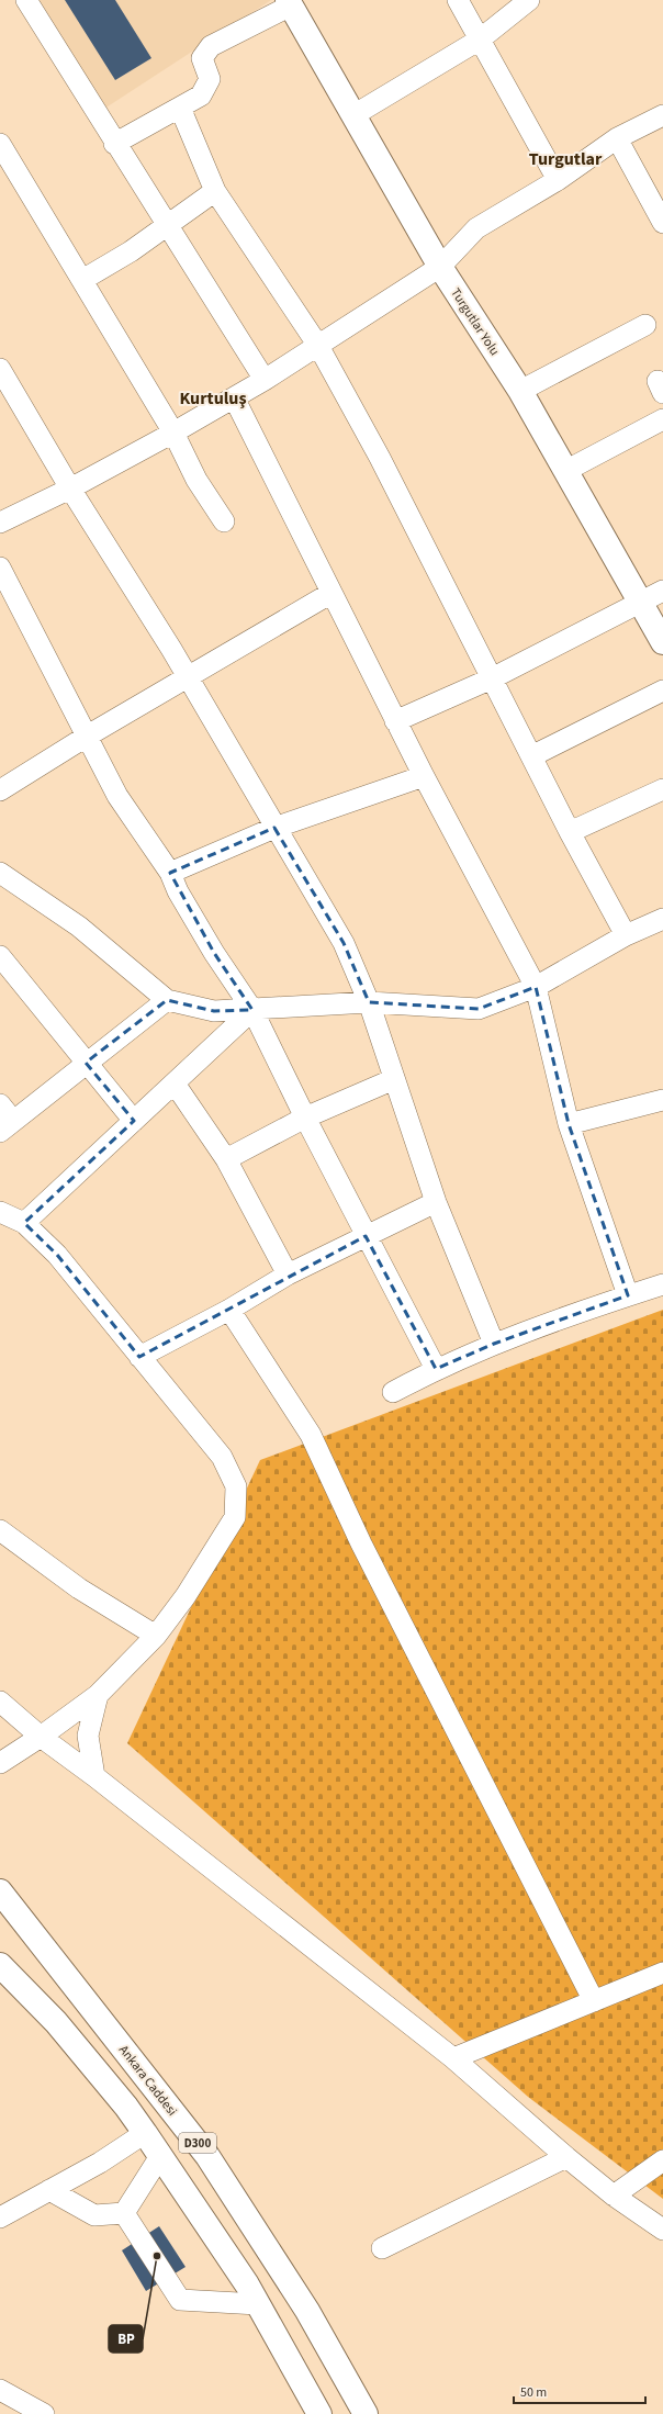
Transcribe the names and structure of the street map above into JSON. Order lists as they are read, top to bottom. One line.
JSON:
{"streets":{"main road":["Turgutlar Yolu","Ankara Caddesi","D300"]},"districts":["Turgutlar","Kurtuluş"],"places":["BP"],"scale_bar":"50 m"}
